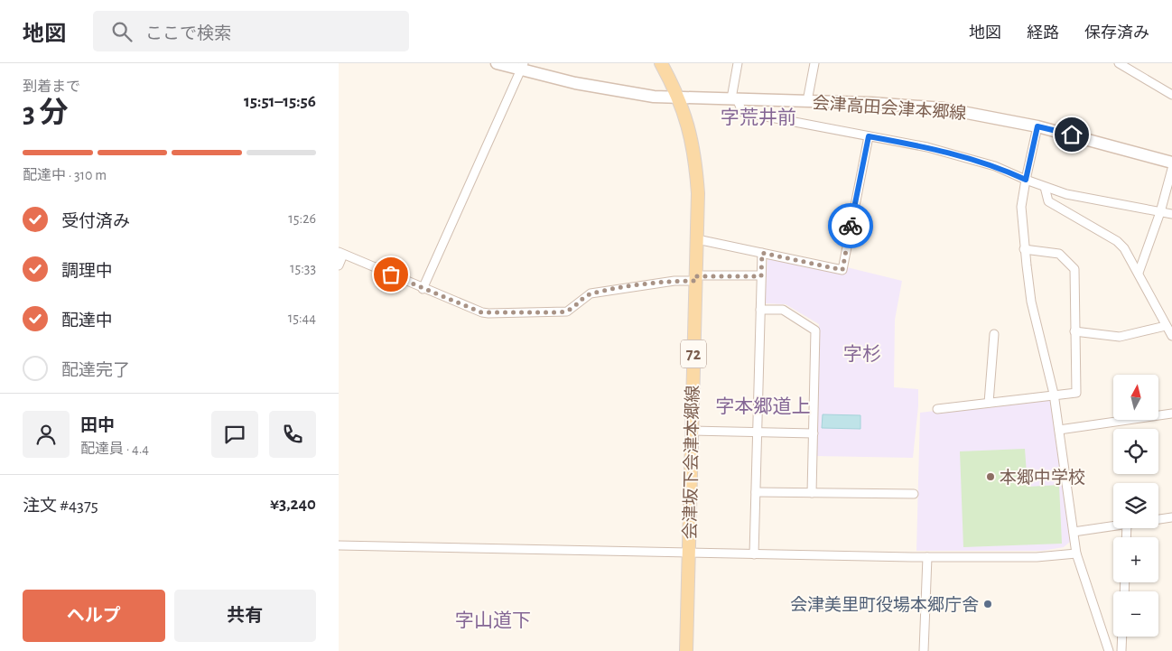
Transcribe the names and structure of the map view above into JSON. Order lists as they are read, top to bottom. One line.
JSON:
{"streets":{"main road":["会津高田会津本郷線","72","会津坂下会津本郷線"]},"crossings":[["会津高田会津本郷線","会津坂下会津本郷線"]],"districts":["字荒井前","字杉","字本郷道上","字山道下"],"places":["本郷中学校","会津美里町役場本郷庁舎"],"north":"top","page":{"header":"地図","search":"ここで検索","nav":["地図","経路","保存済み"],"heading":["3 分","到着まで","15:51–15:56"],"panel":["田中","配達員 · 4.4","注文 #4375","¥3,240"],"bar":"配達中 · 310 m","list":[["受付済み","15:26"],["調理中","15:33"],["配達中","15:44"],"配達完了"],"map_buttons":["+","−"],"buttons":["ヘルプ","共有"]}}
